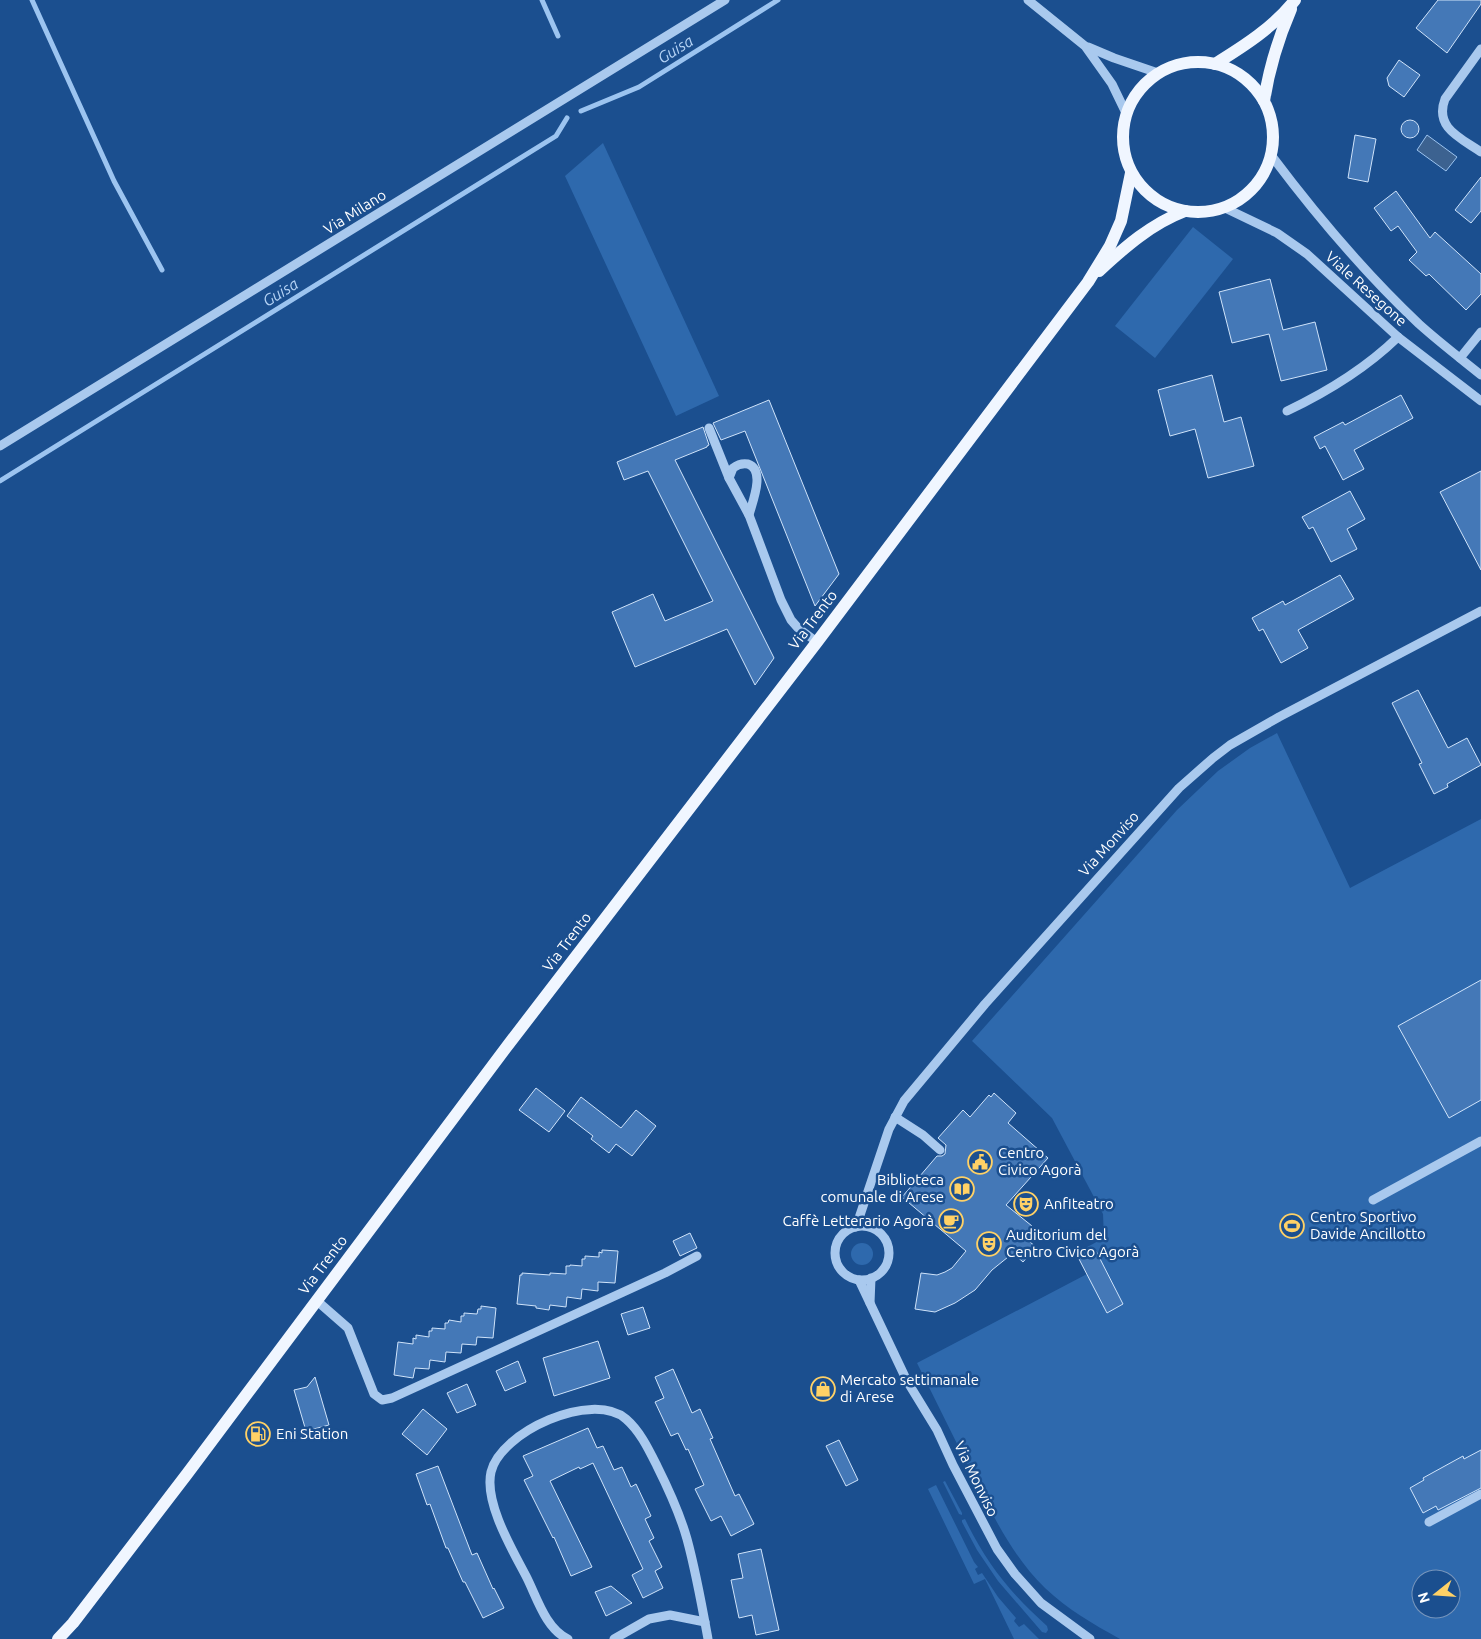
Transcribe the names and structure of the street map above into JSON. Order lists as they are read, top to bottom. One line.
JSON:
{"streets":{"main road":["Via Trento"],"street":["Via Milano","Viale Resegone","Via Monviso"]},"crossings":[["Viale Resegone","Via Trento"]],"water":["Guisa"],"places":{"public building":["Centro Civico Agorà"],"library":["Biblioteca comunale di Arese"],"theatre":["Anfiteatro","Auditorium del Centro Civico Agorà"],"cafe":["Caffè Letterario Agorà"],"sports":["Centro Sportivo Davide Ancillotto"],"shop":["Mercato settimanale di Arese"],"fuel station":["Eni Station"]},"north":"left"}
